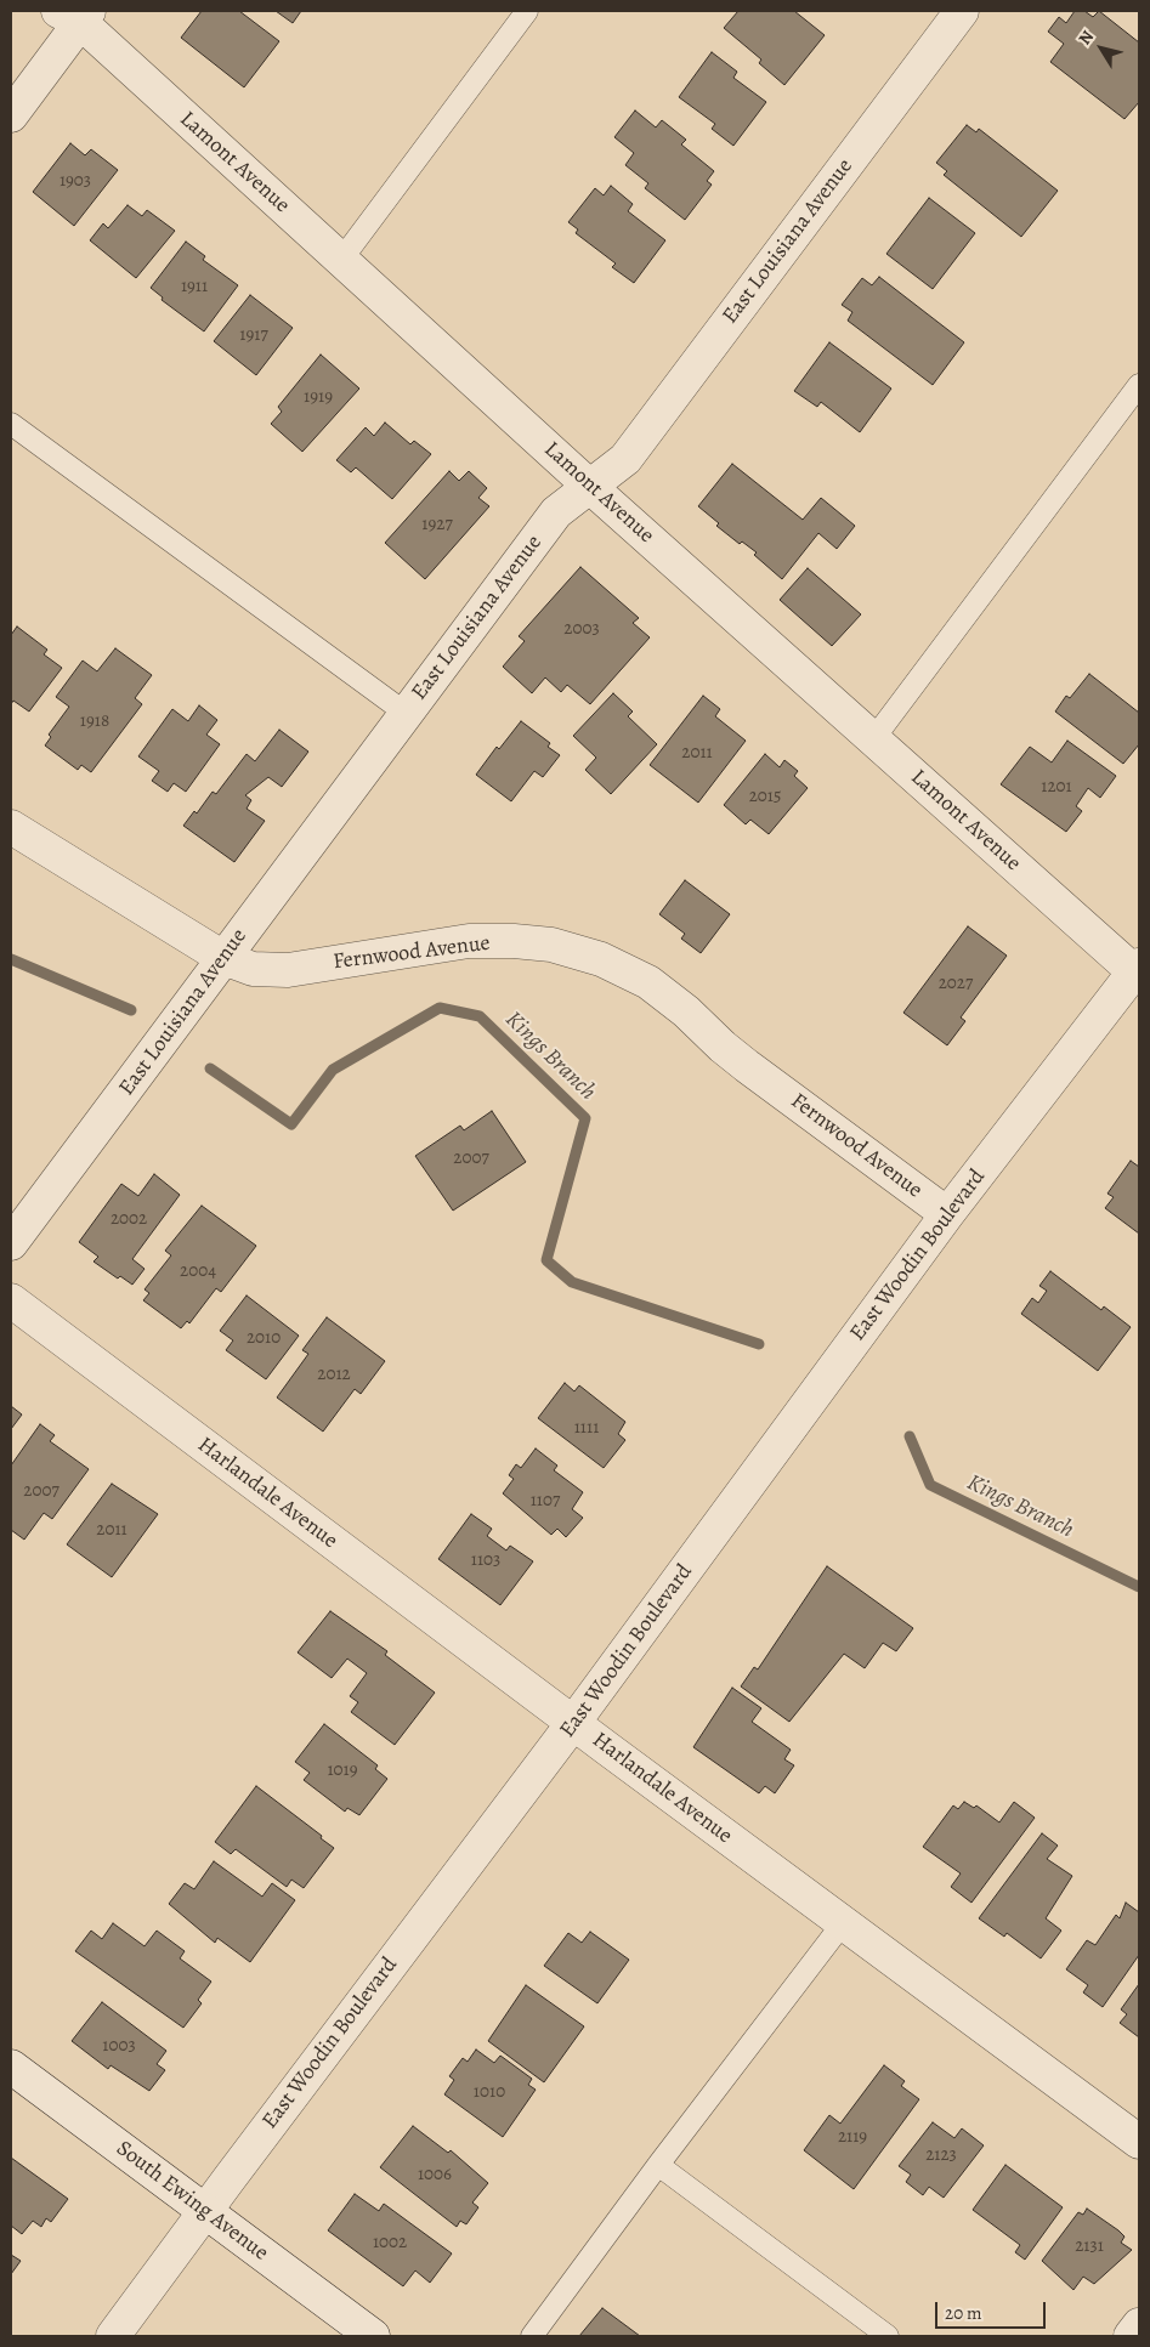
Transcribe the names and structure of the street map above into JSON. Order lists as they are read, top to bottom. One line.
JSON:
{"streets":{"street":["Lamont Avenue","East Louisiana Avenue","Fernwood Avenue","East Woodin Boulevard","Harlandale Avenue","South Ewing Avenue"]},"crossings":[["Lamont Avenue","East Louisiana Avenue"],["Lamont Avenue","East Woodin Boulevard"],["East Louisiana Avenue","Fernwood Avenue"],["Fernwood Avenue","East Woodin Boulevard"],["East Woodin Boulevard","Harlandale Avenue"],["East Woodin Boulevard","South Ewing Avenue"]],"water":["Kings Branch"],"house_numbers":["1903","1911","1917","1919","1927","2003","1918","2011","1201","2015","2027","2007","2002","2004","2010","2012","1111","2007","1107","2011","1103","1019","1003","1010","2119","2123","1006","1002","2131"],"scale_bar":"20 m","north":"top left"}
